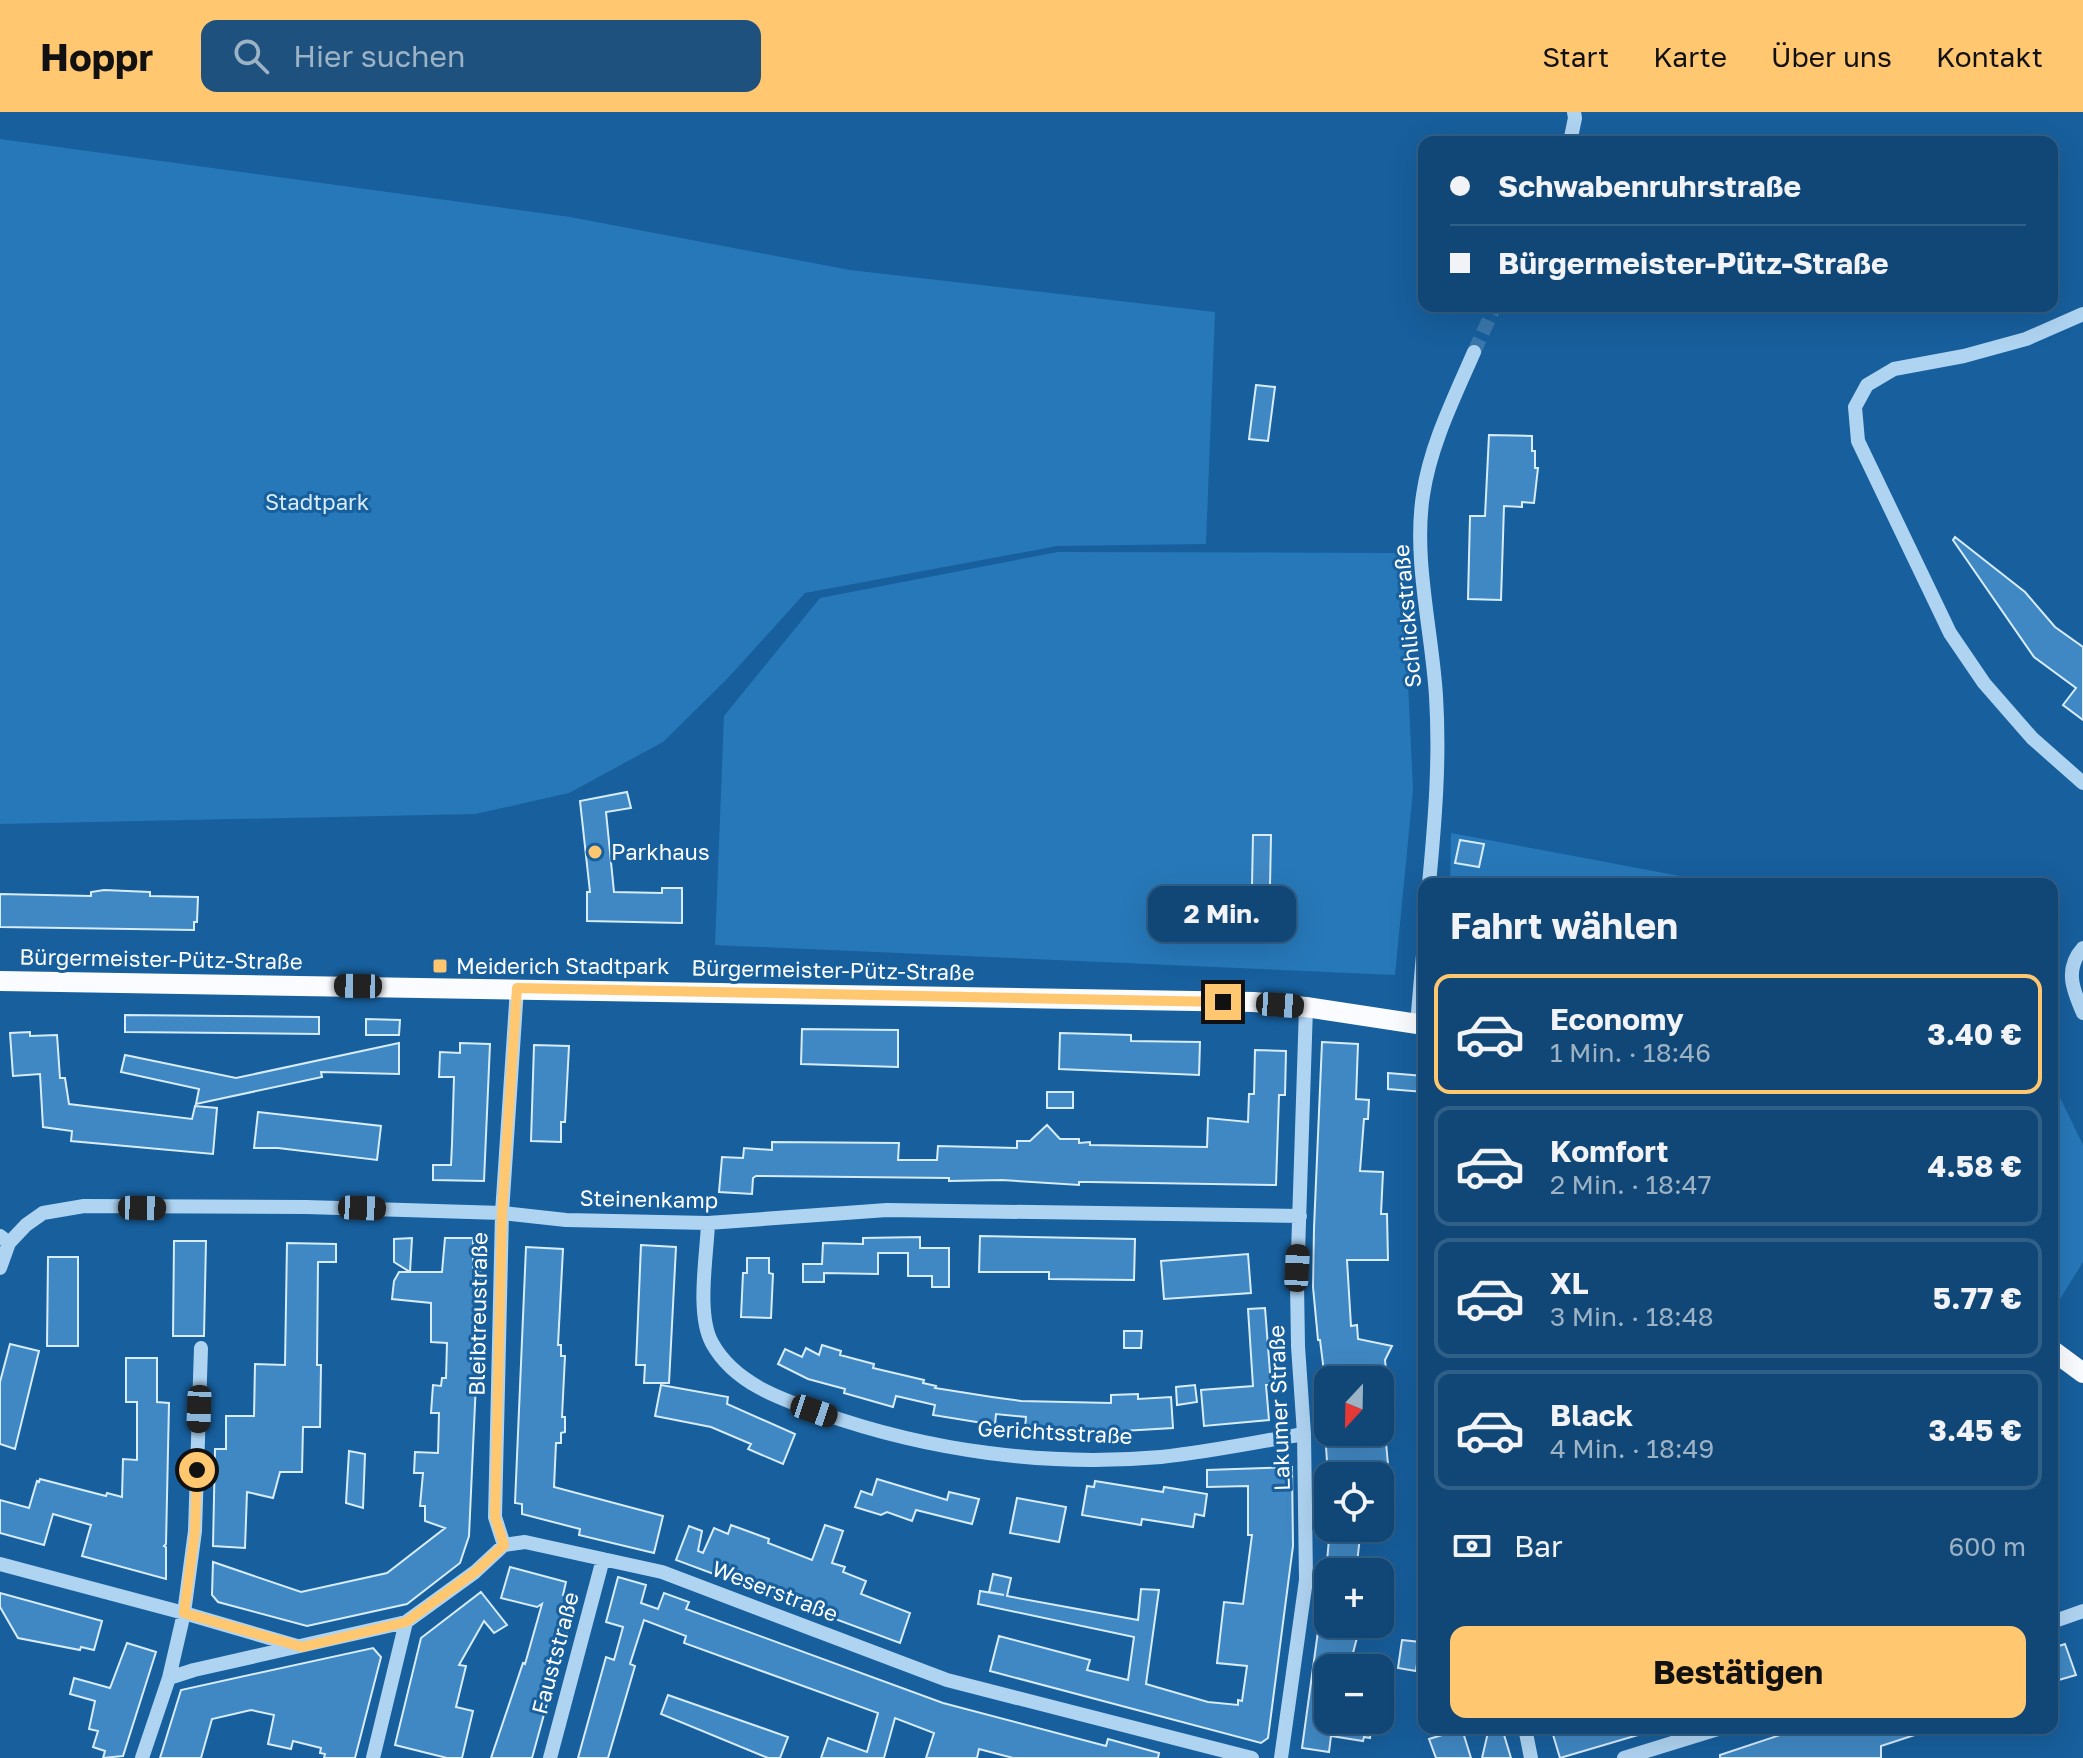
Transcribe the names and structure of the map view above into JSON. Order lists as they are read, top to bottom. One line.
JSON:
{"streets":{"main road":["Bürgermeister-Pütz-Straße"],"street":["Schlickstraße","Steinenkamp","Bleibtreustraße","Lakumer Straße","Gerichtsstraße","Weserstraße","Fauststraße"]},"crossings":[["Bürgermeister-Pütz-Straße","Bleibtreustraße"],["Bürgermeister-Pütz-Straße","Lakumer Straße"],["Steinenkamp","Bleibtreustraße"],["Steinenkamp","Lakumer Straße"],["Steinenkamp","Gerichtsstraße"],["Bleibtreustraße","Weserstraße"],["Lakumer Straße","Gerichtsstraße"],["Weserstraße","Fauststraße"]],"parks":["Stadtpark"],"places":{"other":["Parkhaus"],"transit":["Meiderich Stadtpark"]},"north":"bottom","page":{"header":"Hoppr","search":"Hier suchen","nav":["Start","Karte","Über uns","Kontakt"],"banner":["Schwabenruhrstraße","Bürgermeister-Pütz-Straße"],"heading":"Fahrt wählen","bubble":"2 Min.","list":[{"name":"Economy","note":"1 Min. · 18:46","value":"3.40 €"},{"name":"Komfort","note":"2 Min. · 18:47","value":"4.58 €"},{"name":"XL","note":"3 Min. · 18:48","value":"5.77 €"},{"name":"Black","note":"4 Min. · 18:49","value":"3.45 €"}],"map_buttons":["+","−"],"pay":["Bar","600 m"],"buttons":"Bestätigen"}}
